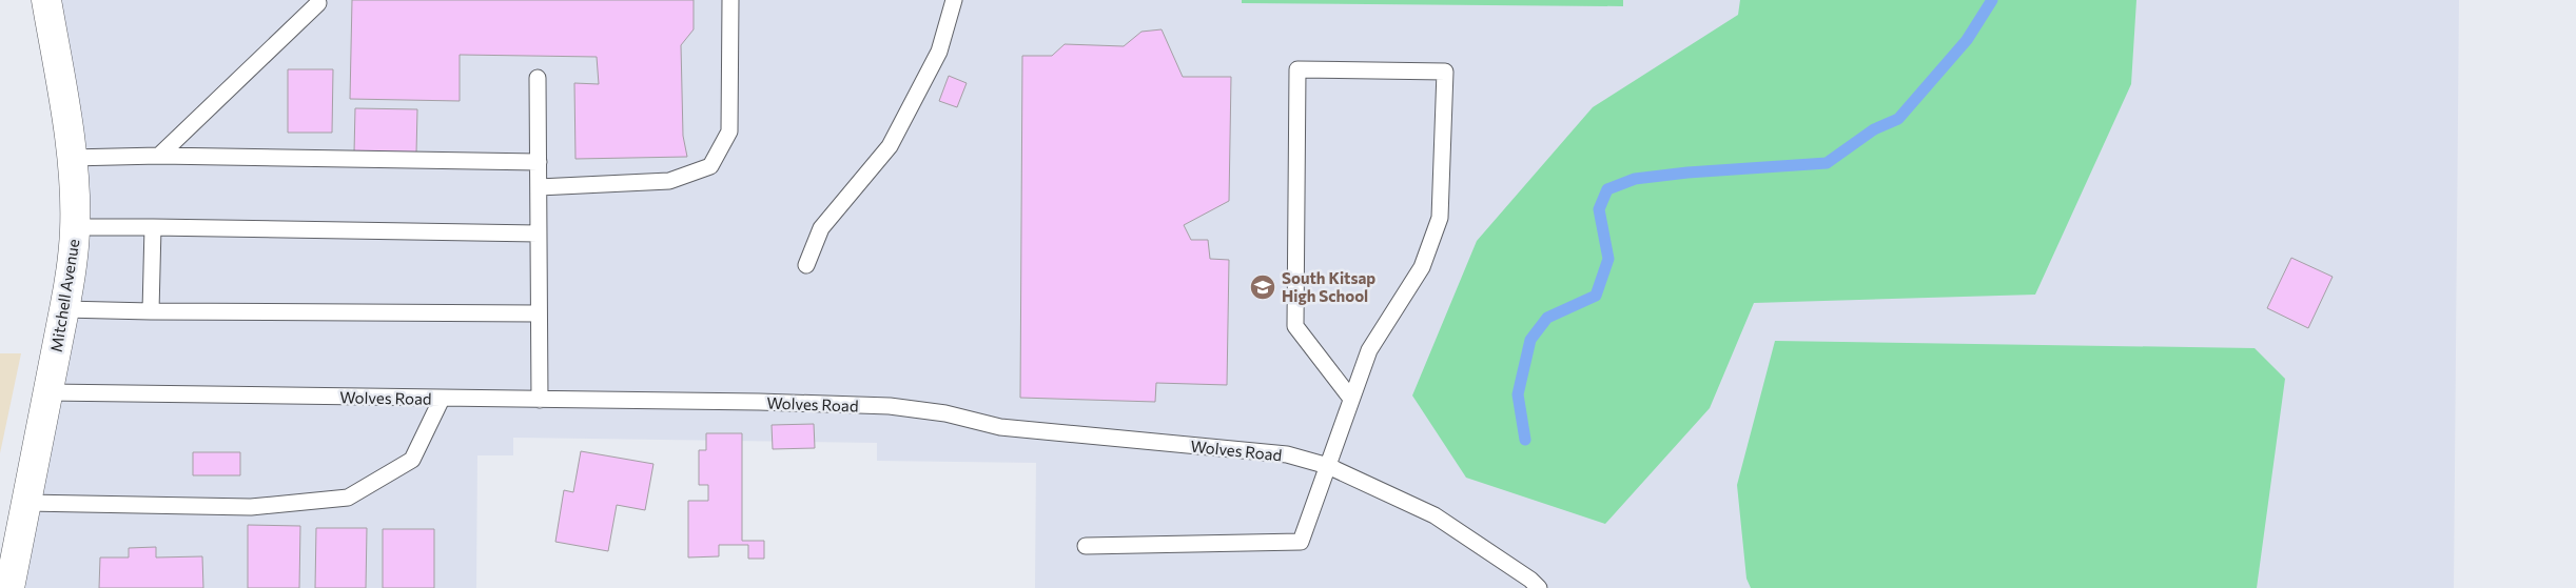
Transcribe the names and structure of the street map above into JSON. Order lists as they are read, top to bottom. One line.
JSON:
{"streets":{"street":["Mitchell Avenue"],"lane":["Wolves Road"]},"crossings":[["Mitchell Avenue","Wolves Road"]],"places":{"school or university":["South Kitsap High School"]}}
